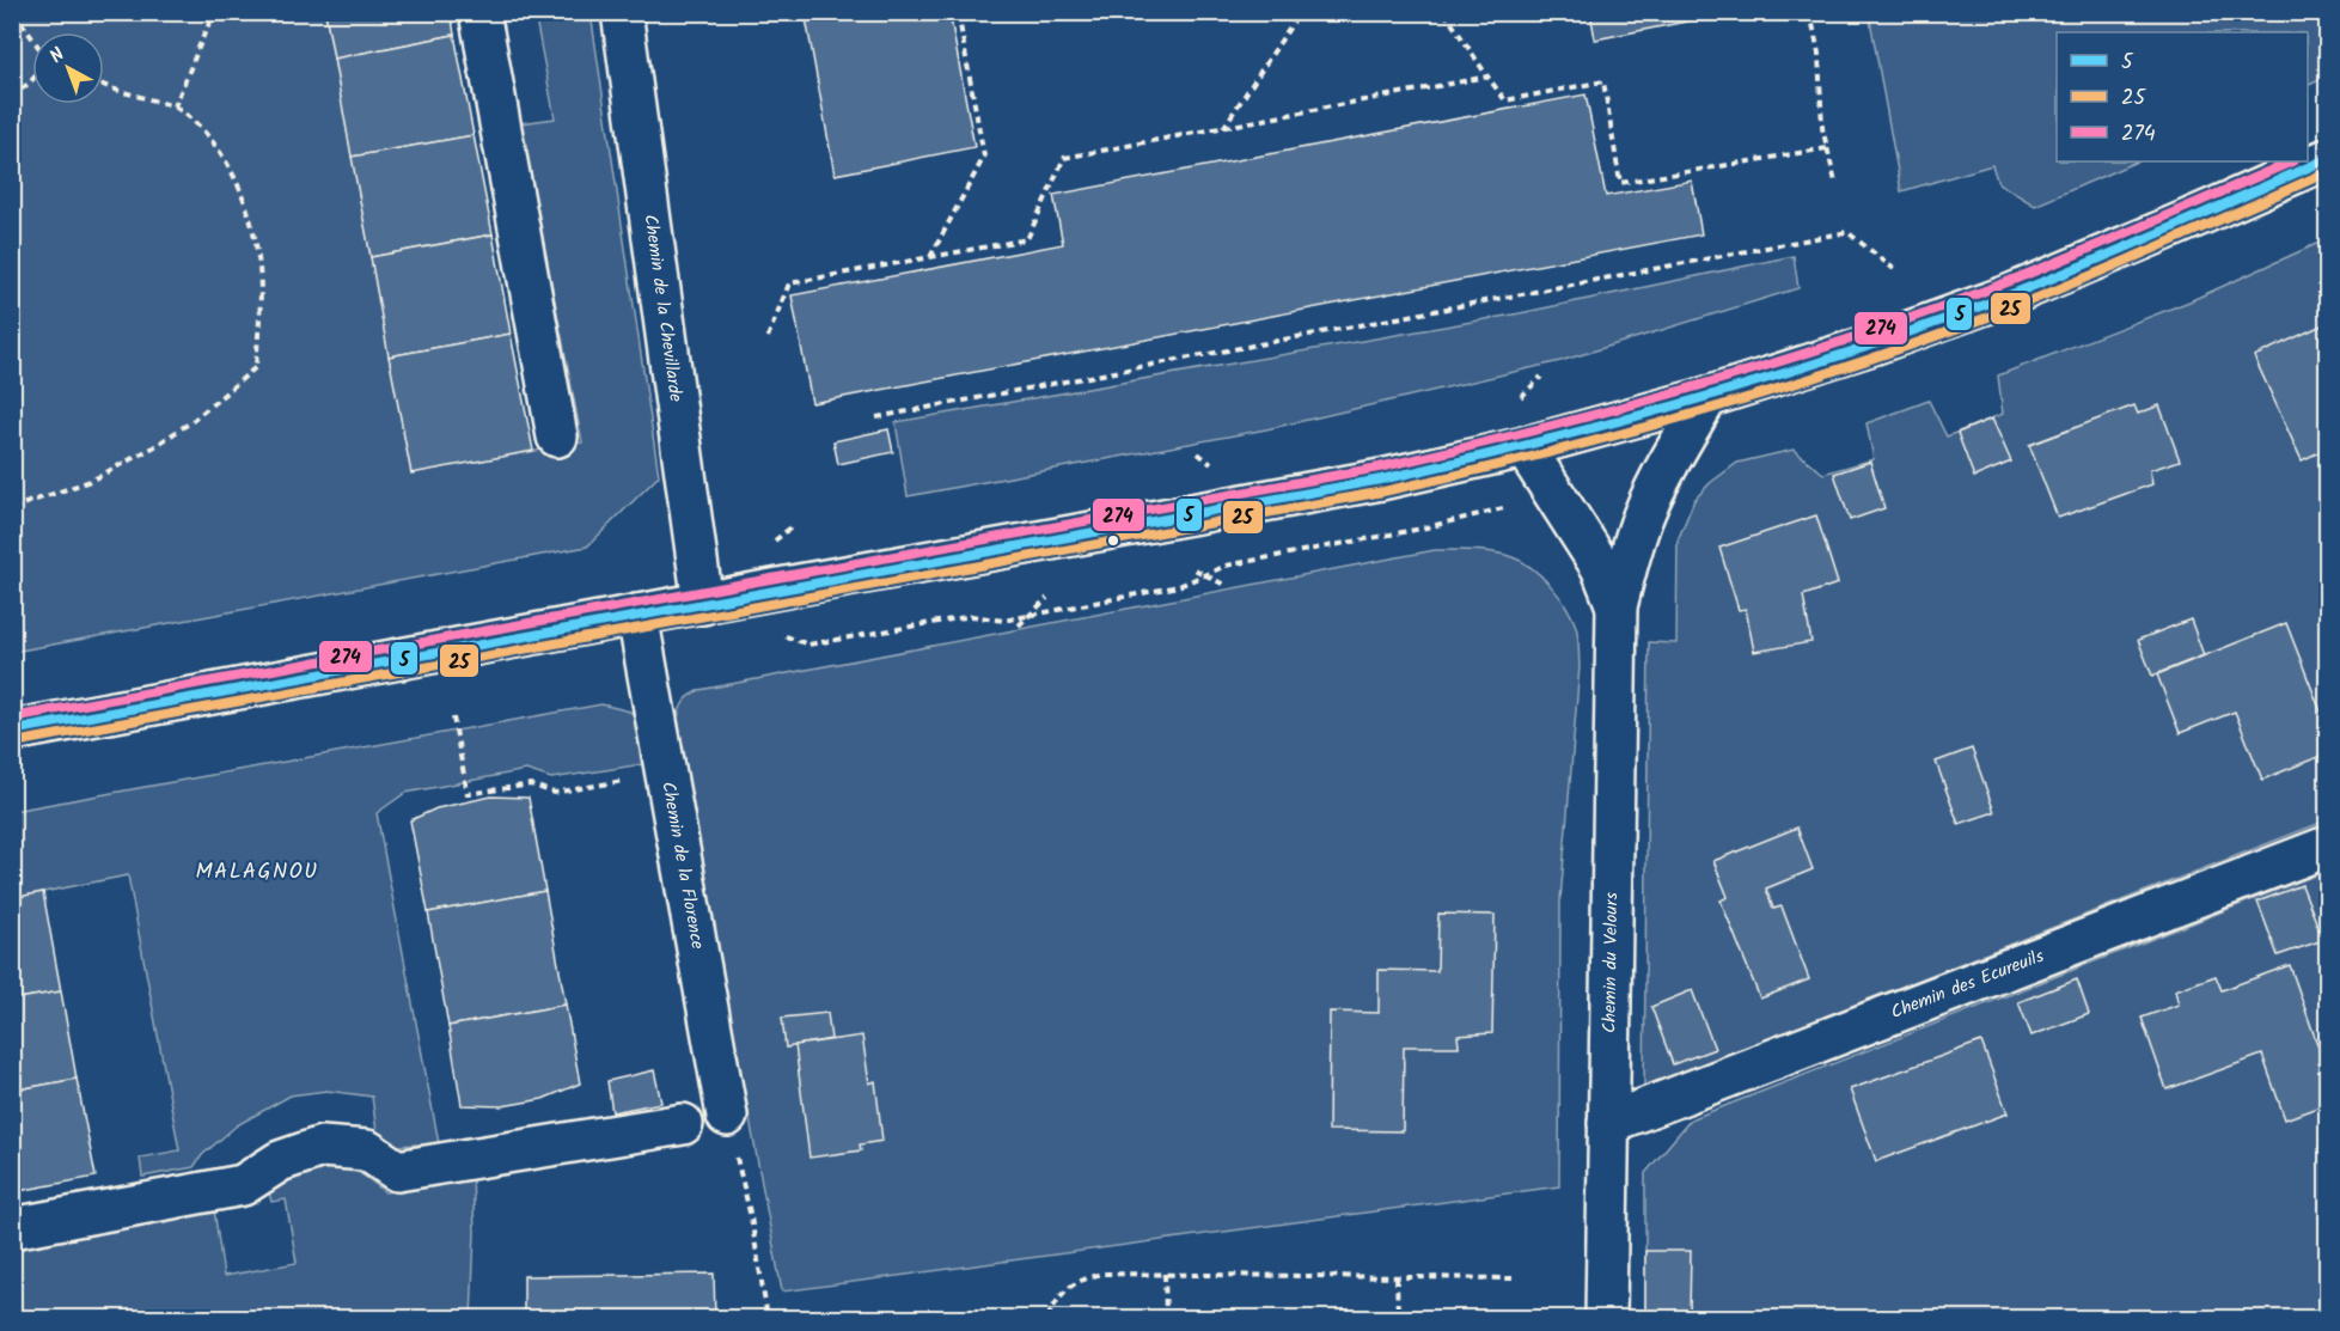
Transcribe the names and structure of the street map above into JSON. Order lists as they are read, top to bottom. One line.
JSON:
{"streets":{"street":["Chemin de la Chevillarde","Chemin de la Florence","Chemin du Velours","Chemin des Ecureuils"]},"crossings":[["Chemin du Velours","Chemin des Ecureuils"]],"districts":["MALAGNOU"],"lines":["transit line 5","transit line 274","transit line 25"],"legend":["5","25","274"],"north":"top left"}
